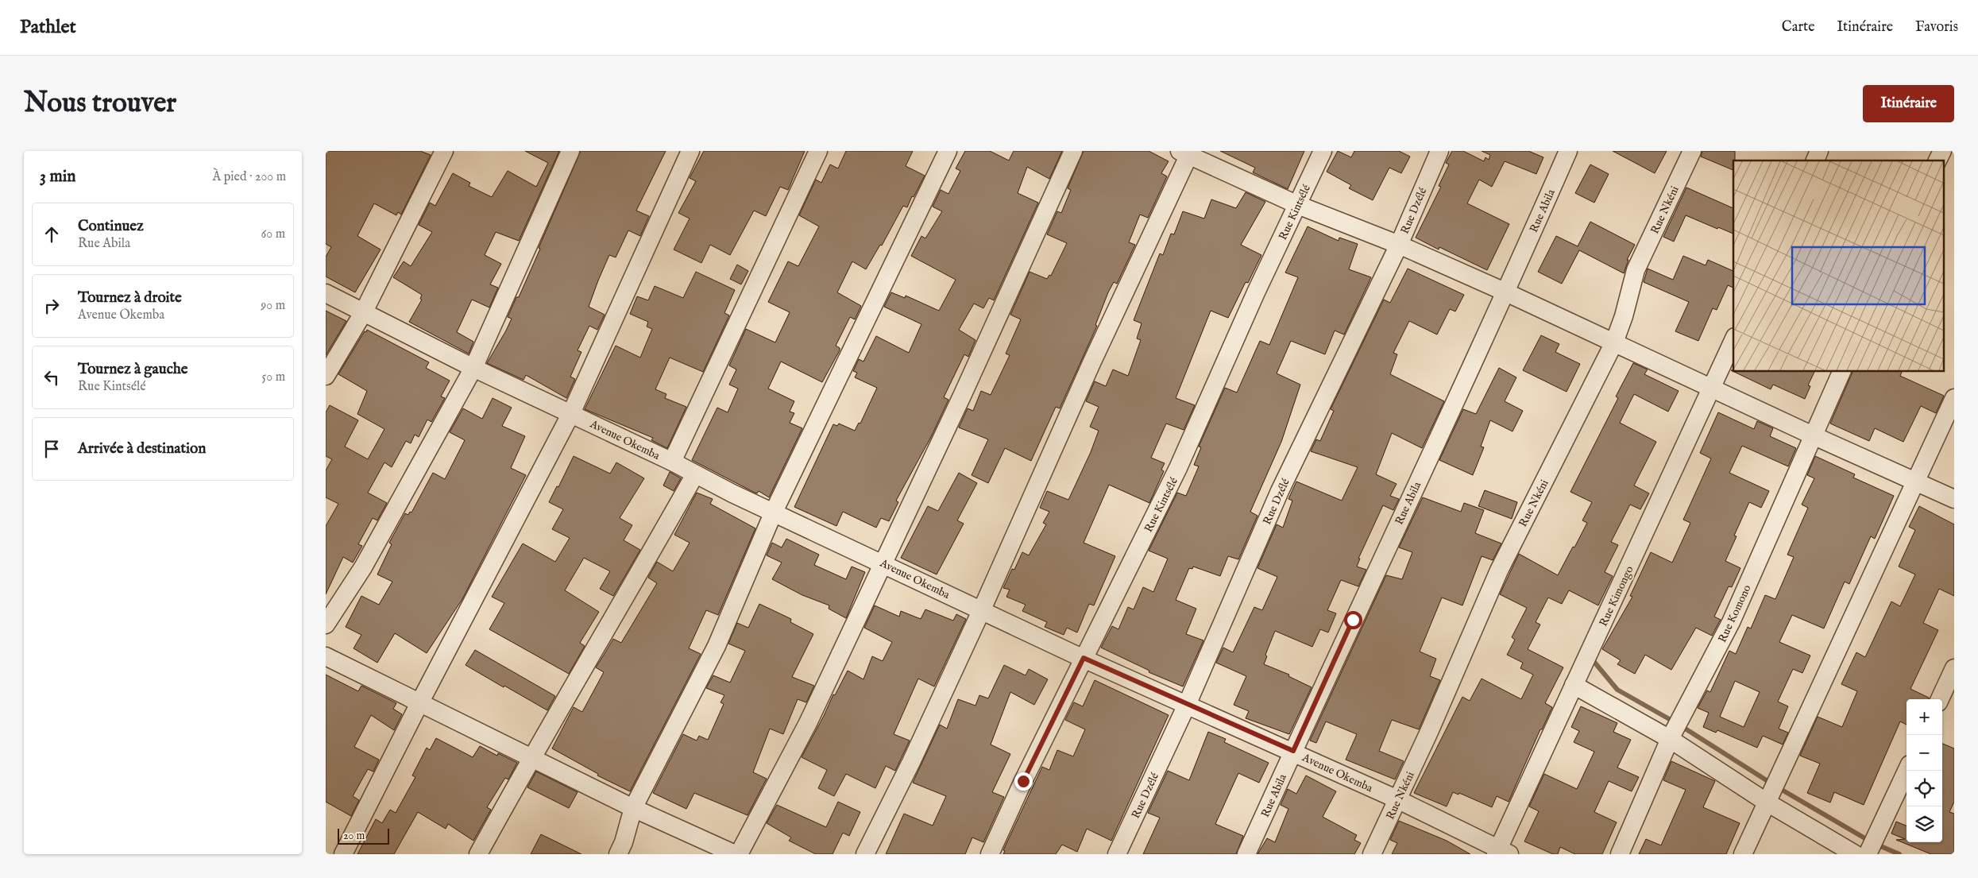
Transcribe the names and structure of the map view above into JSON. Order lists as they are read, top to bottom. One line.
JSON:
{"streets":{"street":["Rue Nkéni","Rue Dzélé","Rue Abila","Rue Kintsélé","Avenue Okemba","Rue Kimongo","Rue Komono"]},"crossings":[["Rue Nkéni","Avenue Okemba"],["Rue Dzélé","Avenue Okemba"],["Rue Abila","Avenue Okemba"],["Rue Kintsélé","Avenue Okemba"],["Avenue Okemba","Rue Kimongo"]],"scale_bar":"20 m","page":{"header":"Pathlet","nav":["Carte","Itinéraire","Favoris"],"buttons":"Itinéraire","title":"Nous trouver","heading":["3 min","À pied · 200 m"],"list":[["Continuez","Rue Abila","60 m"],["Tournez à droite","Avenue Okemba","90 m"],["Tournez à gauche","Rue Kintsélé","50 m"],"Arrivée à destination"],"map_buttons":["+","−"],"scale":"20 m"}}
